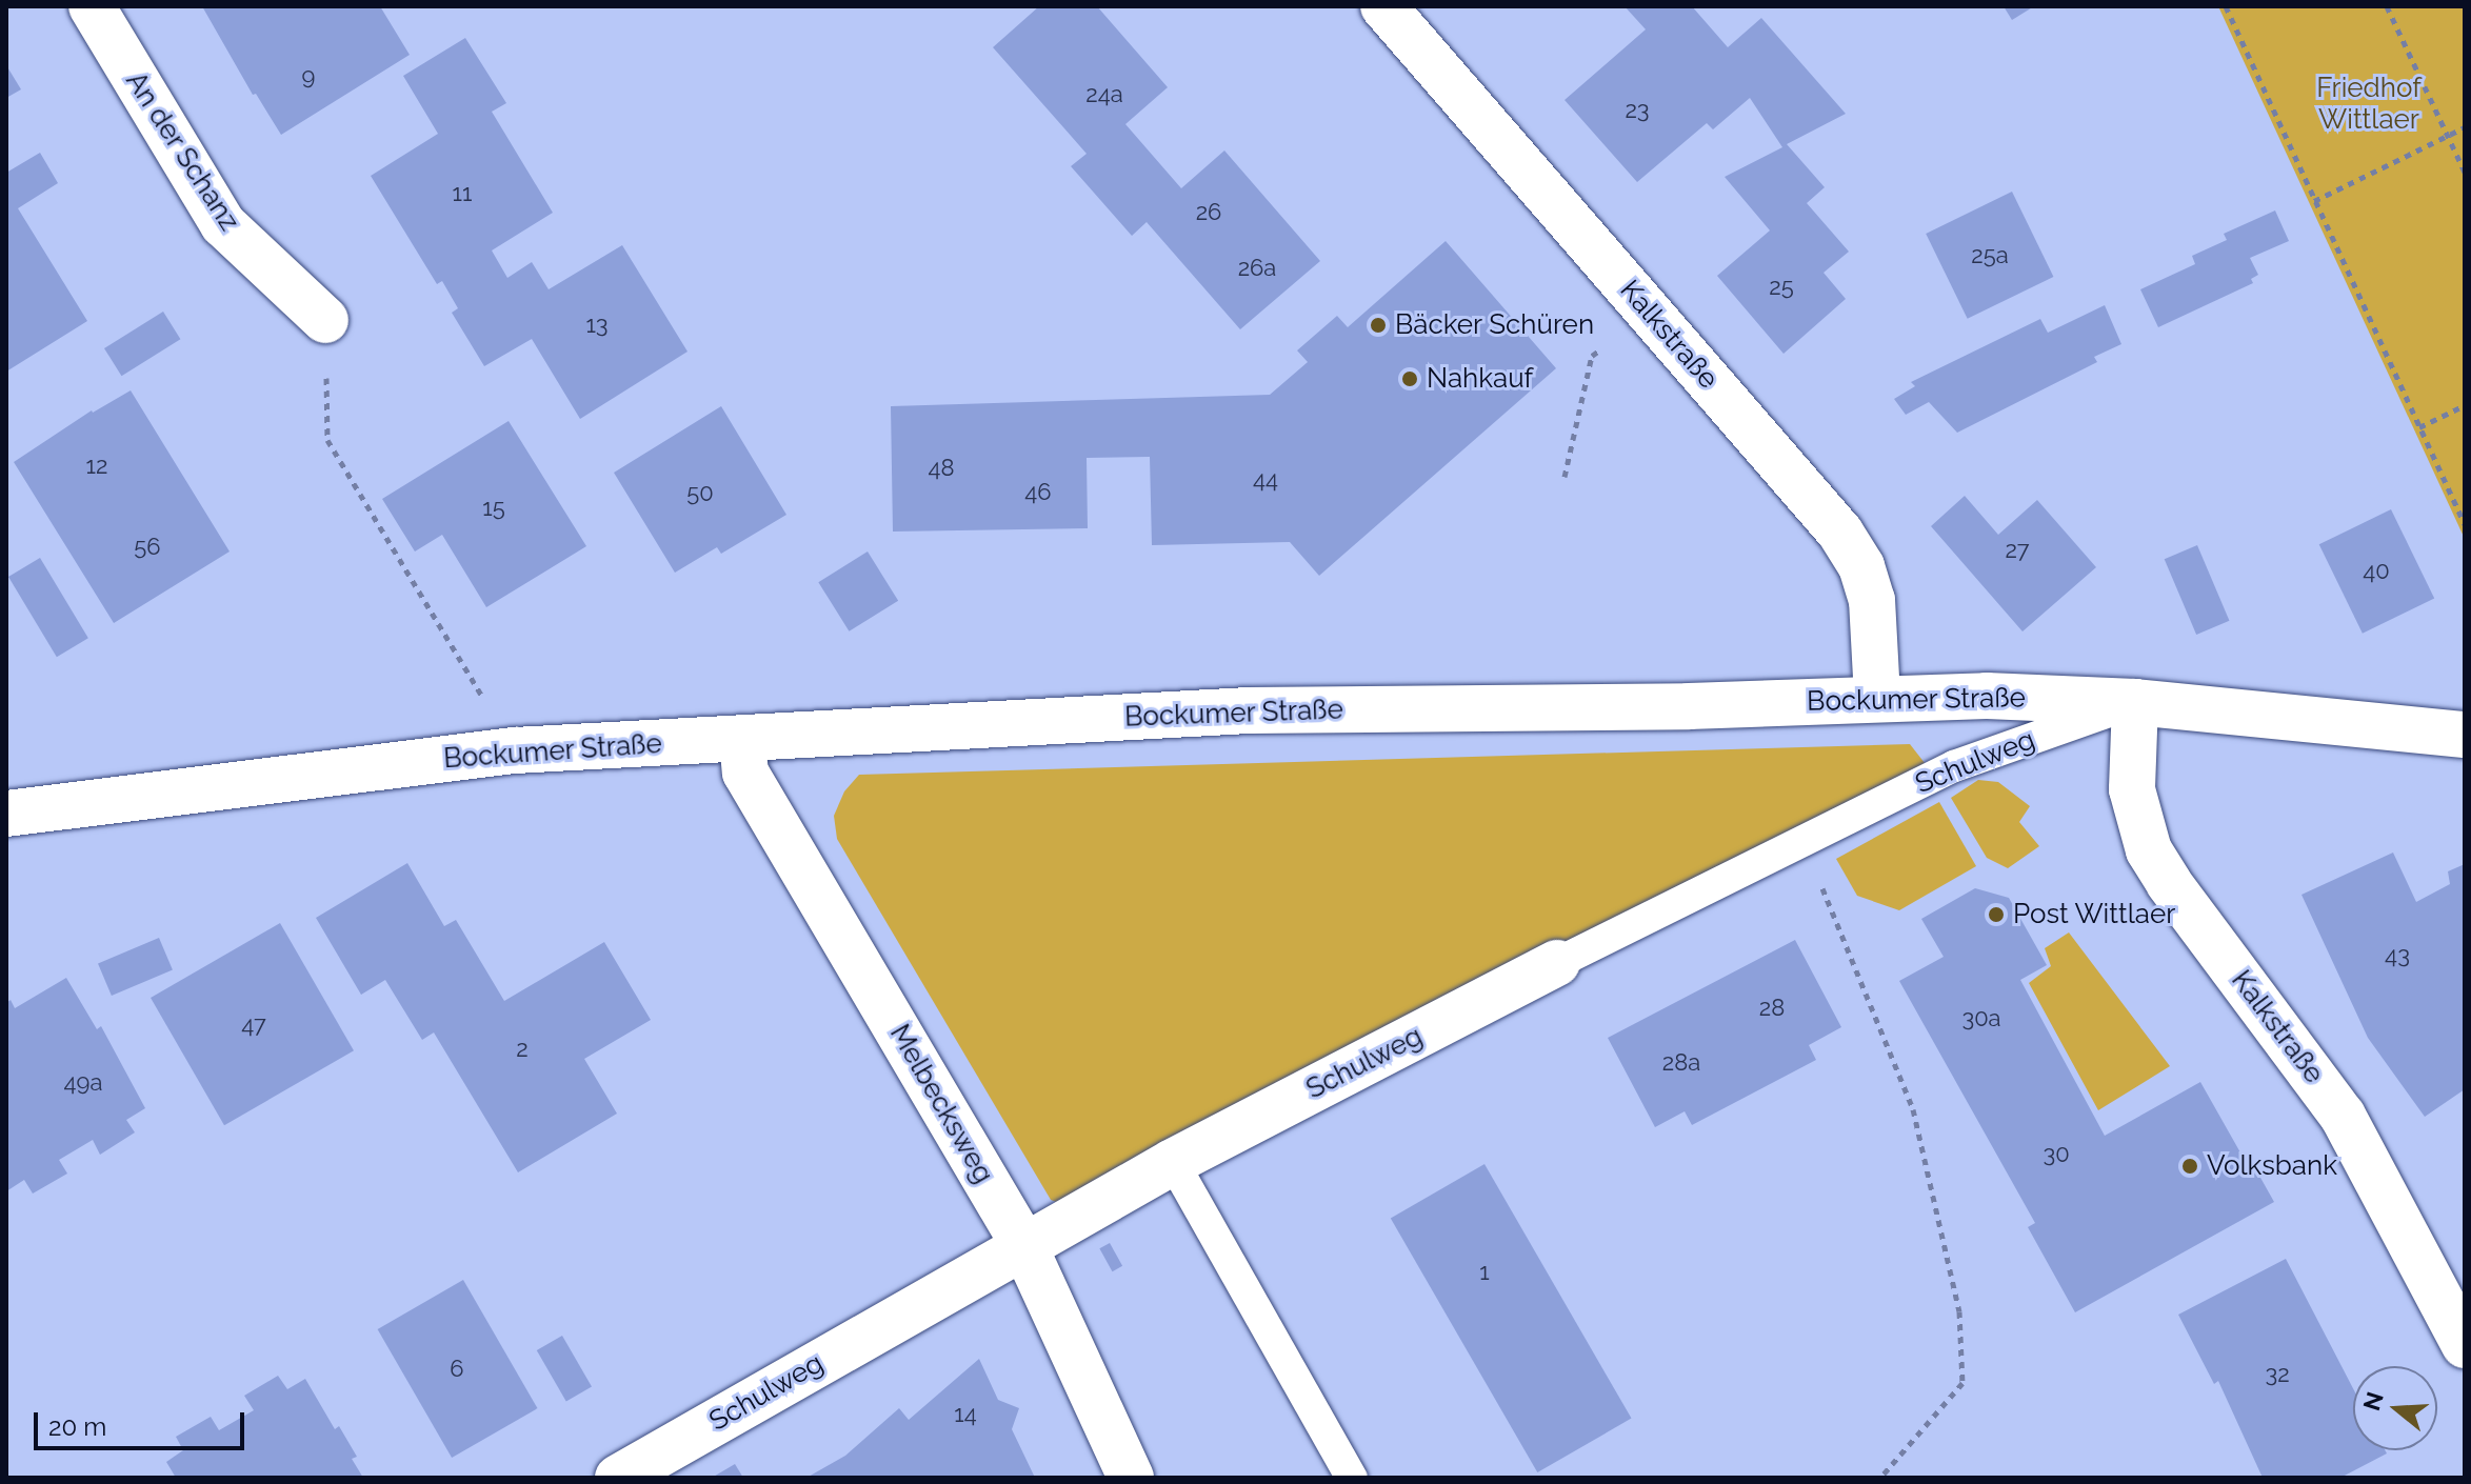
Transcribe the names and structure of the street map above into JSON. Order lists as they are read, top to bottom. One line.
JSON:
{"streets":{"street":["An der Schanz","Kalkstraße","Bockumer Straße","Schulweg","Melbecksweg"]},"crossings":[["Kalkstraße","Bockumer Straße"],["Kalkstraße","Schulweg"],["Bockumer Straße","Schulweg"],["Bockumer Straße","Melbecksweg"],["Schulweg","Melbecksweg"]],"parks":["Friedhof Wittlaer"],"places":["Bäcker Schüren","Nahkauf","Post Wittlaer","Volksbank"],"house_numbers":["9","24a","23","11","26","25a","26a","25","13","12","48","44","46","50","15","56","27","40","43","28","30a","47","2","28a","49a","30","1","6","32","14"],"scale_bar":"20 m","north":"left"}
